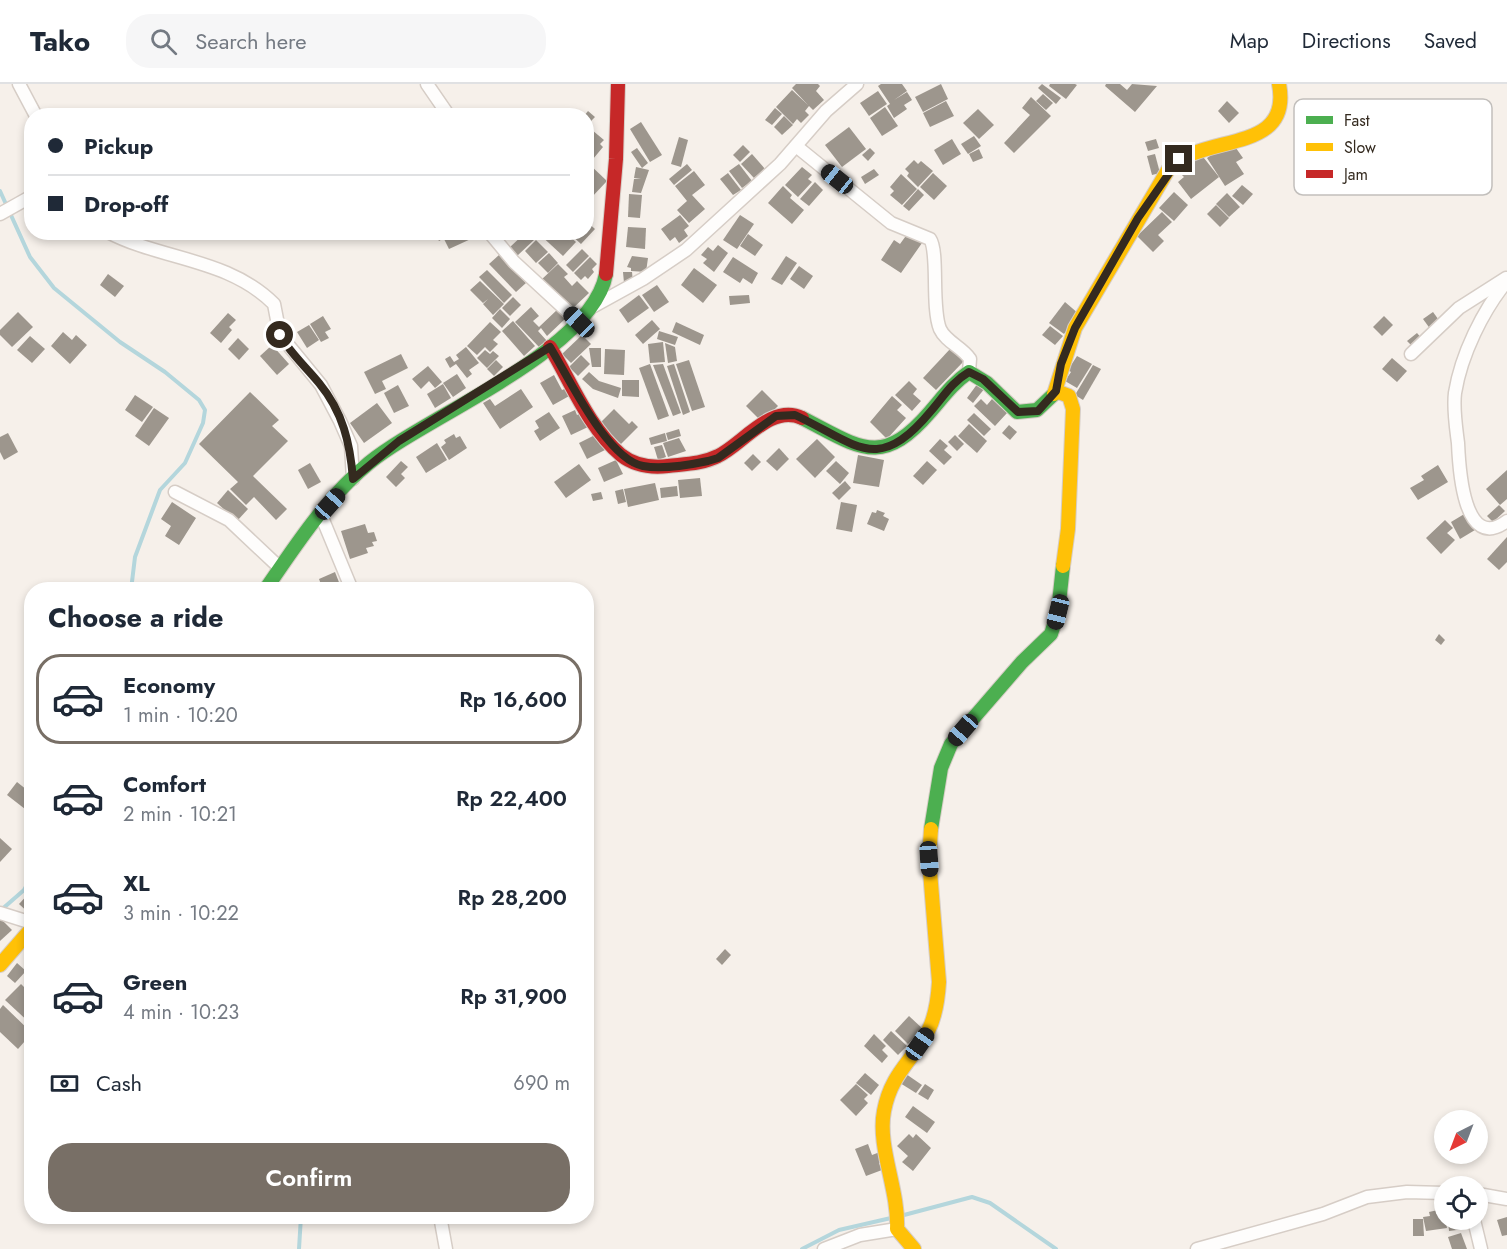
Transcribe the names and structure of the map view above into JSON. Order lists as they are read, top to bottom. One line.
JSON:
{"legend":["Fast","Slow","Jam"],"north":"bottom left","page":{"header":"Tako","search":"Search here","nav":["Map","Directions","Saved"],"banner":["Pickup","Drop-off"],"heading":"Choose a ride","list":[{"name":"Economy","note":"1 min · 10:20","value":"Rp 16,600"},{"name":"Comfort","note":"2 min · 10:21","value":"Rp 22,400"},{"name":"XL","note":"3 min · 10:22","value":"Rp 28,200"},{"name":"Green","note":"4 min · 10:23","value":"Rp 31,900"}],"pay":["Cash","690 m"],"buttons":"Confirm"}}
